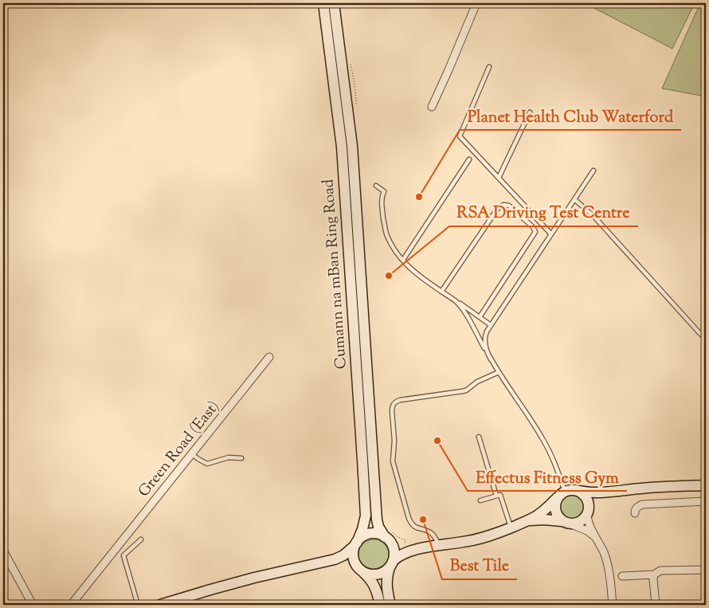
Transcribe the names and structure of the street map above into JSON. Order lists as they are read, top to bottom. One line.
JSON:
{"streets":{"main road":["Cumann na mBan Ring Road"],"street":["Green Road (East)"]},"places":["Planet Health Club Waterford","RSA Driving Test Centre","Effectus Fitness Gym","Best Tile"]}
